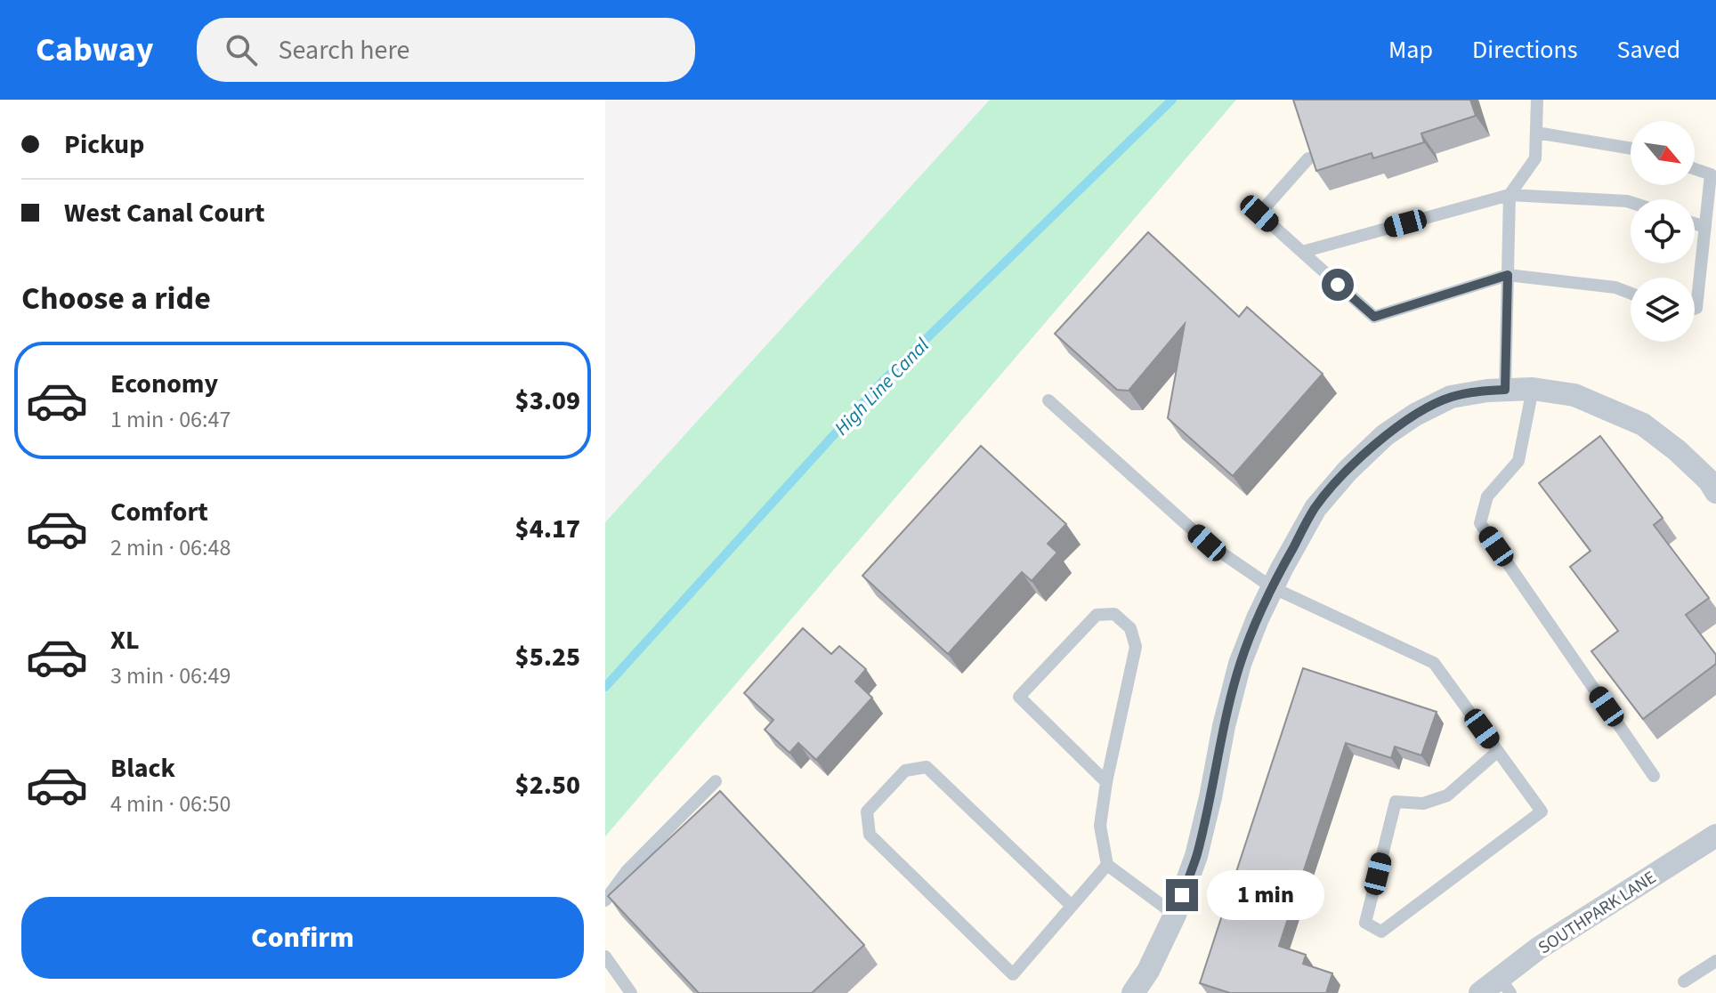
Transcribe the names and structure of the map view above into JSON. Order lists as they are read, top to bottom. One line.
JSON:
{"streets":{"street":["SOUTHPARK LANE"]},"water":["High Line Canal"],"north":"bottom right","page":{"header":"Cabway","search":"Search here","nav":["Map","Directions","Saved"],"banner":["Pickup","West Canal Court"],"heading":"Choose a ride","list":[{"name":"Economy","note":"1 min · 06:47","value":"$3.09"},{"name":"Comfort","note":"2 min · 06:48","value":"$4.17"},{"name":"XL","note":"3 min · 06:49","value":"$5.25"},{"name":"Black","note":"4 min · 06:50","value":"$2.50"}],"bubble":"1 min","buttons":"Confirm"}}
